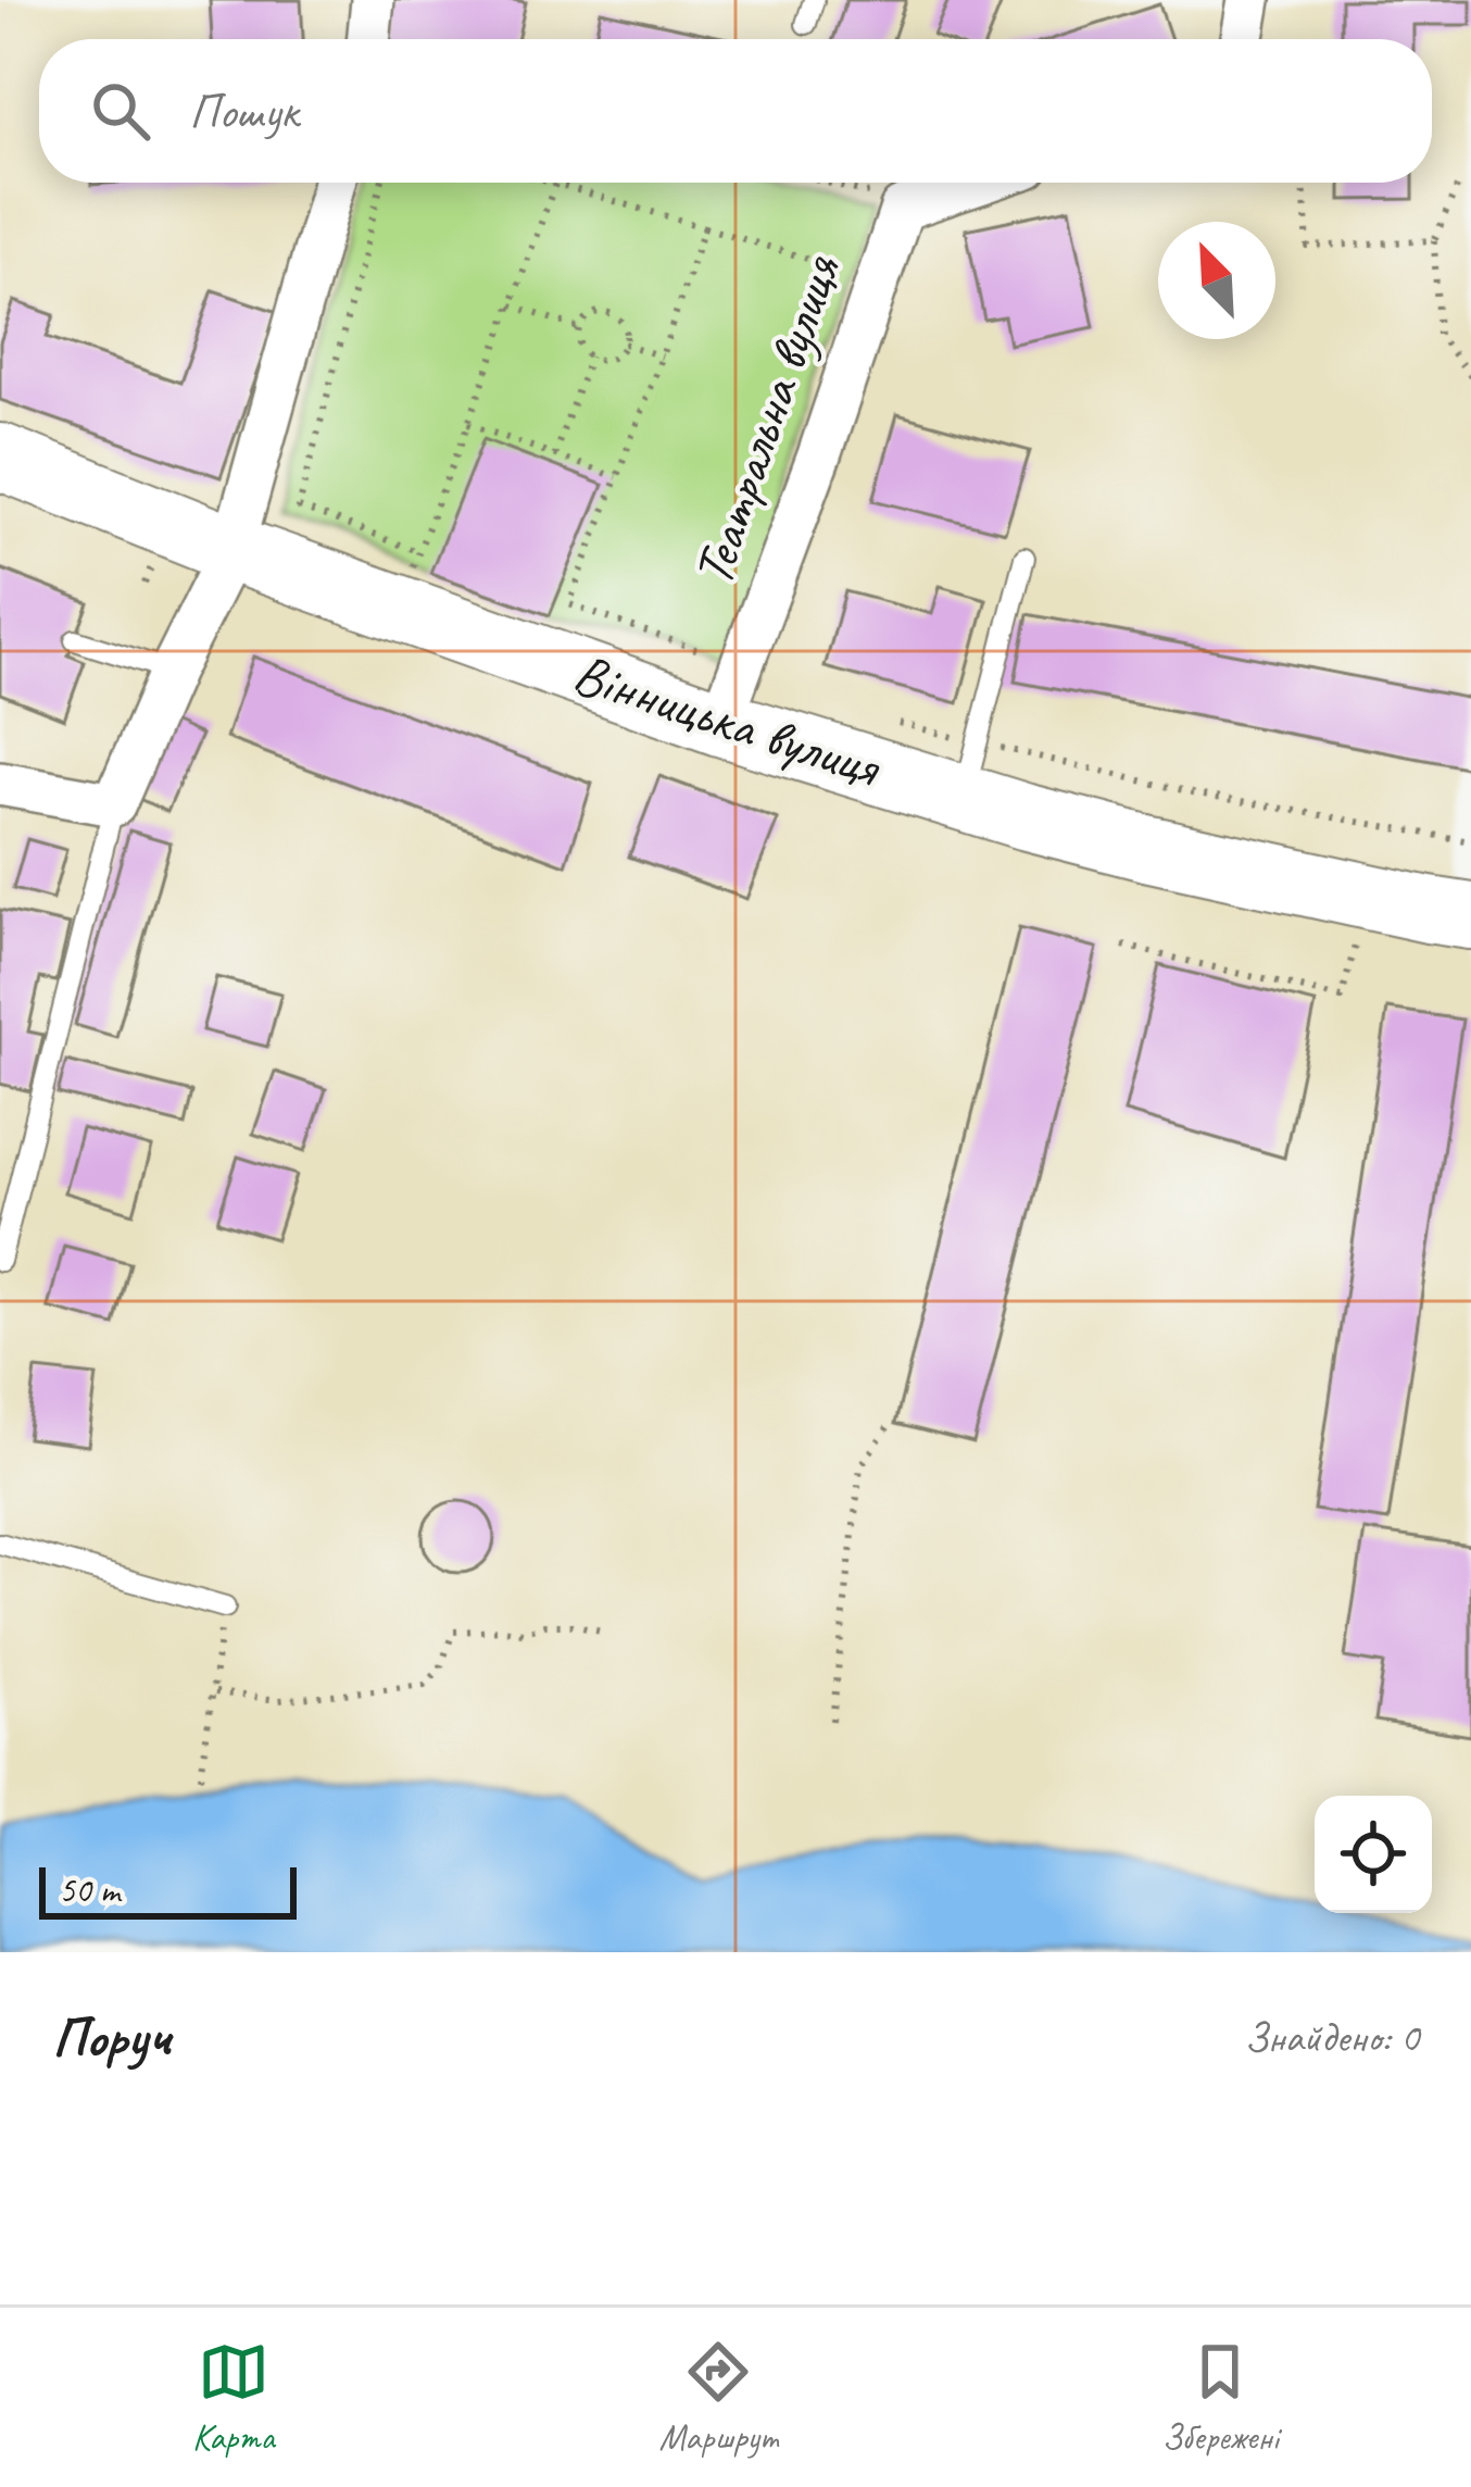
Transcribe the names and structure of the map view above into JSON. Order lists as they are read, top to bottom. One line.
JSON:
{"streets":{"main road":["Вінницька вулиця"],"street":["Театральна вулиця"]},"crossings":[["Театральна вулиця","Вінницька вулиця"]],"scale_bar":"50 m","north":"top left","page":{"search":"Пошук","scale":"50 m","heading":["Поруч","Знайдено: 0"],"nav":["Карта","Маршрут","Збережені"]}}
